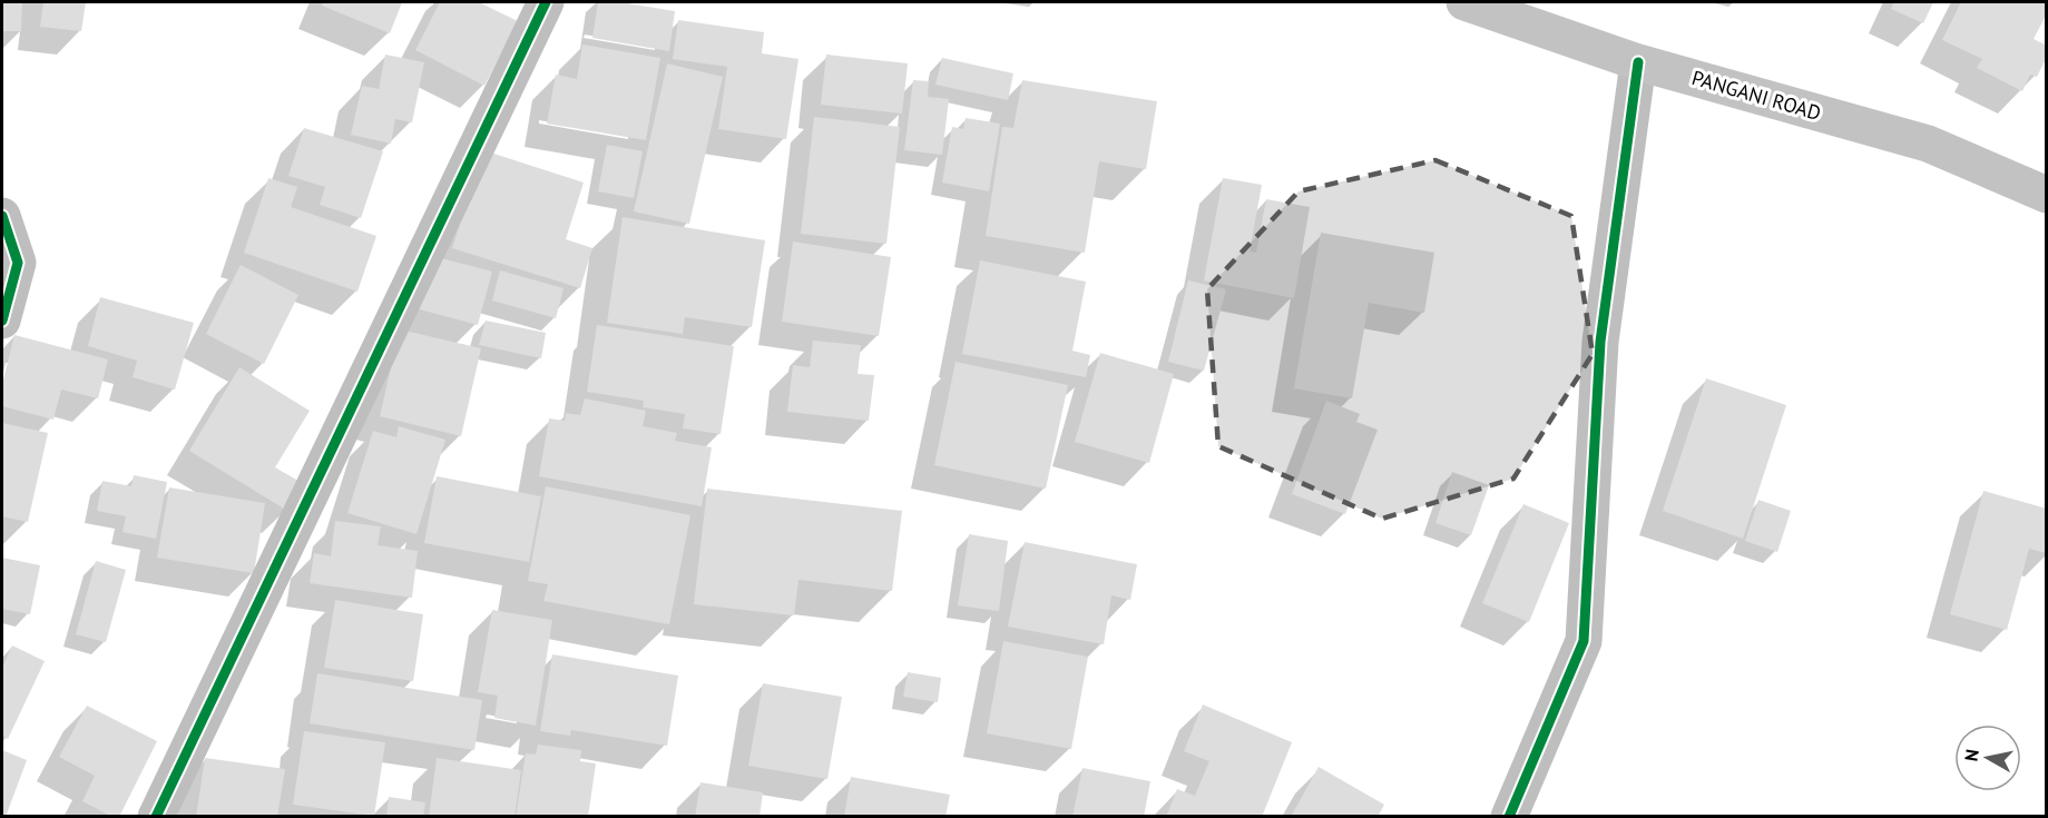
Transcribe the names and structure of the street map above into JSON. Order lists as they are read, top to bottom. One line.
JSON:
{"streets":{"main road":["PANGANI ROAD"]},"north":"left"}
